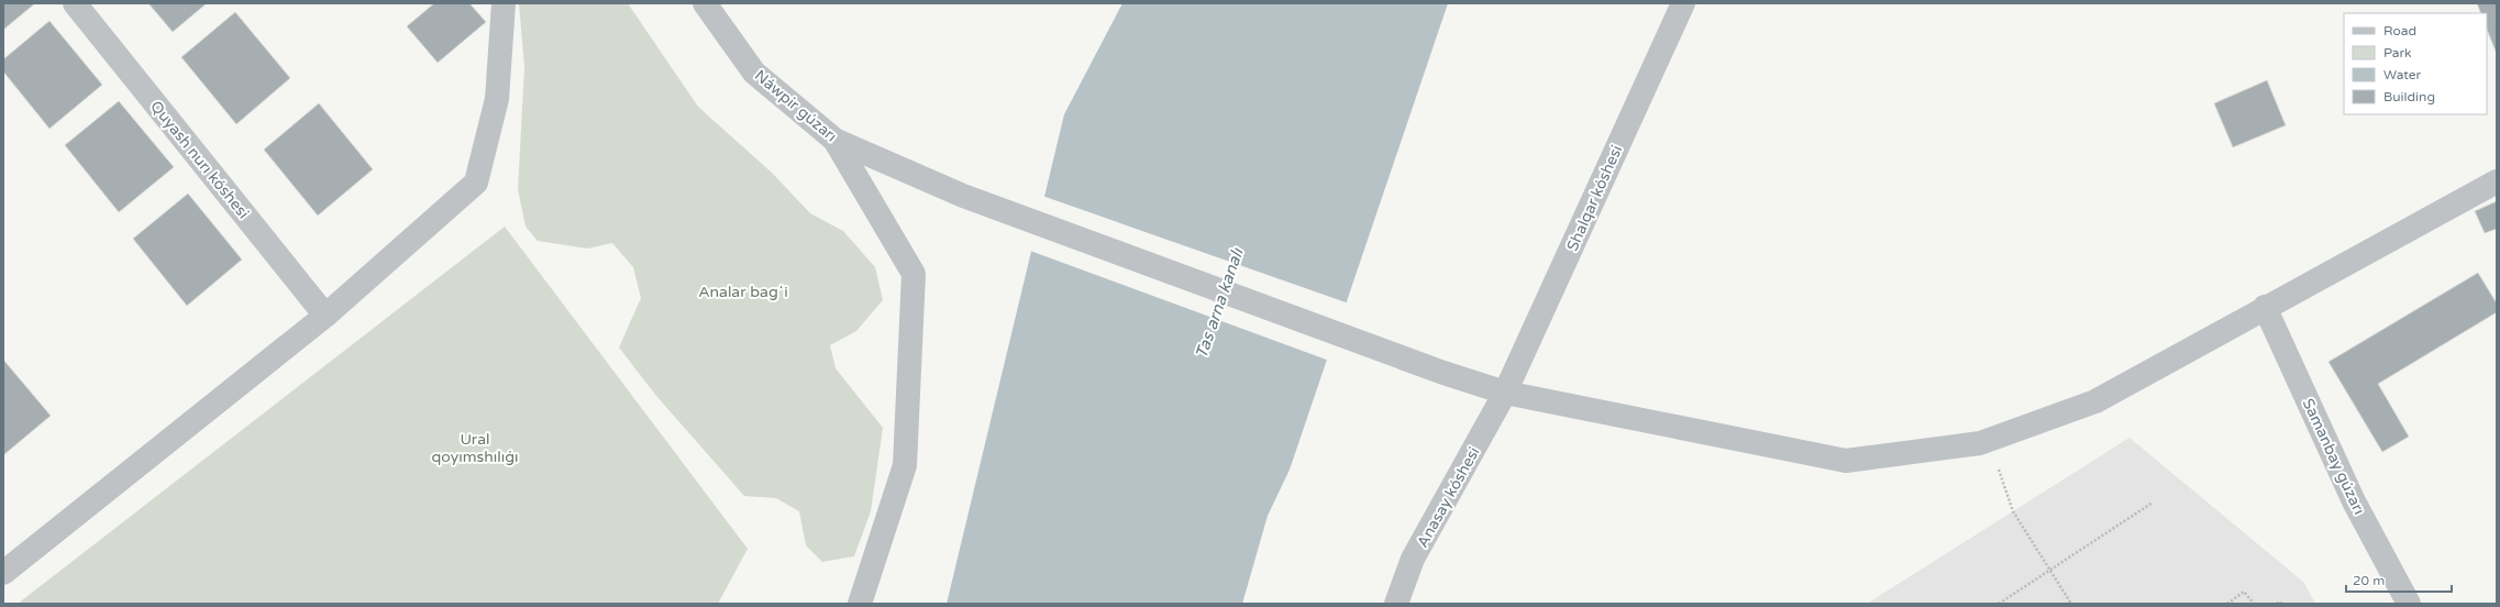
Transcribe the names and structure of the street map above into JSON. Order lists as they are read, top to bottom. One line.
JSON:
{"streets":{"street":["Náwpir gúzarı","Quyash nurı kóshesi","Shalqar kóshesi","Samanbay gúzarı","Anasay kóshesi"]},"crossings":[["Náwpir gúzarı","Shalqar kóshesi"],["Náwpir gúzarı","Samanbay gúzarı"],["Náwpir gúzarı","Anasay kóshesi"],["Shalqar kóshesi","Anasay kóshesi"]],"water":["Tas arna kanalı"],"parks":["Analar bagʻi","Ural qoyımshılıǵı"],"legend":["Road","Park","Water","Building"],"scale_bar":"20 m"}
